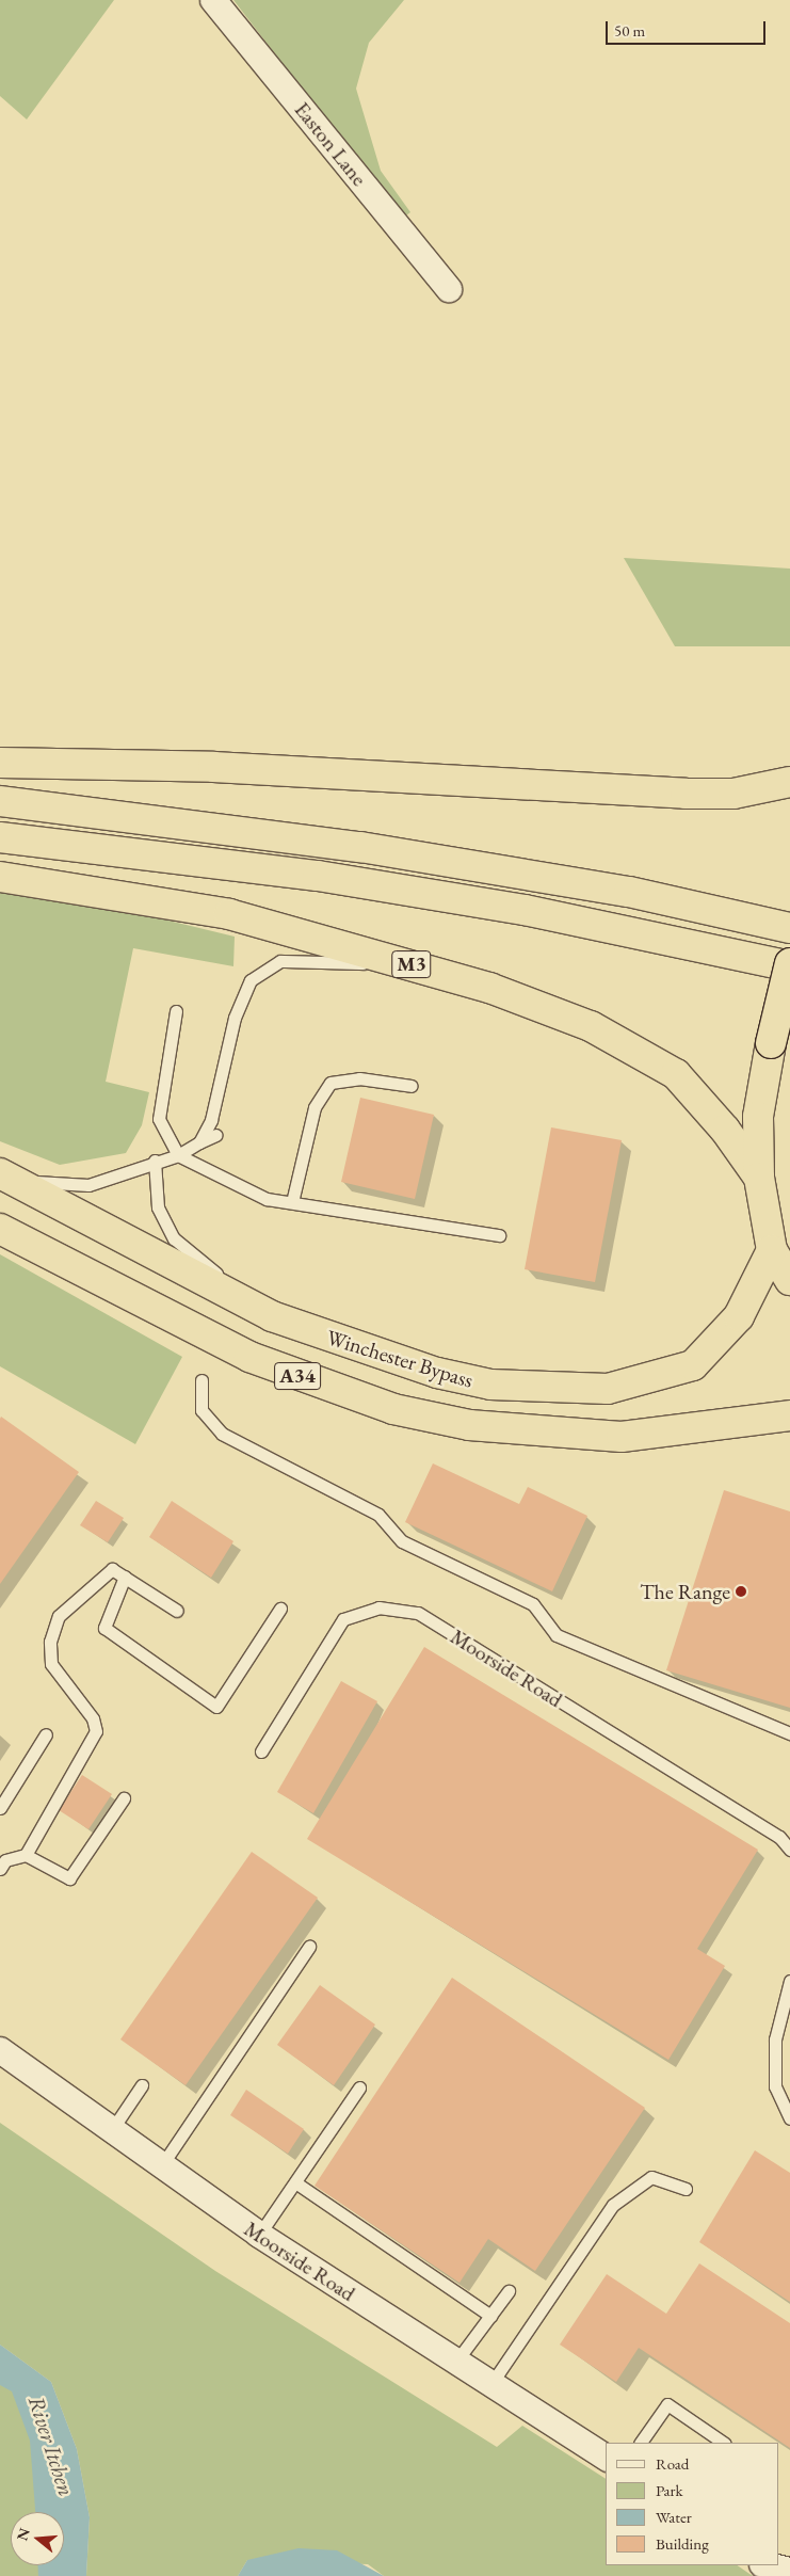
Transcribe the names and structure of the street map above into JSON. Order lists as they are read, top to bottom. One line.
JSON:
{"streets":{"highway":["M3","Winchester Bypass","A34"],"street":["Easton Lane","Moorside Road"]},"water":["River Itchen"],"places":["The Range"],"legend":["Road","Park","Water","Building"],"scale_bar":"50 m","north":"left"}
